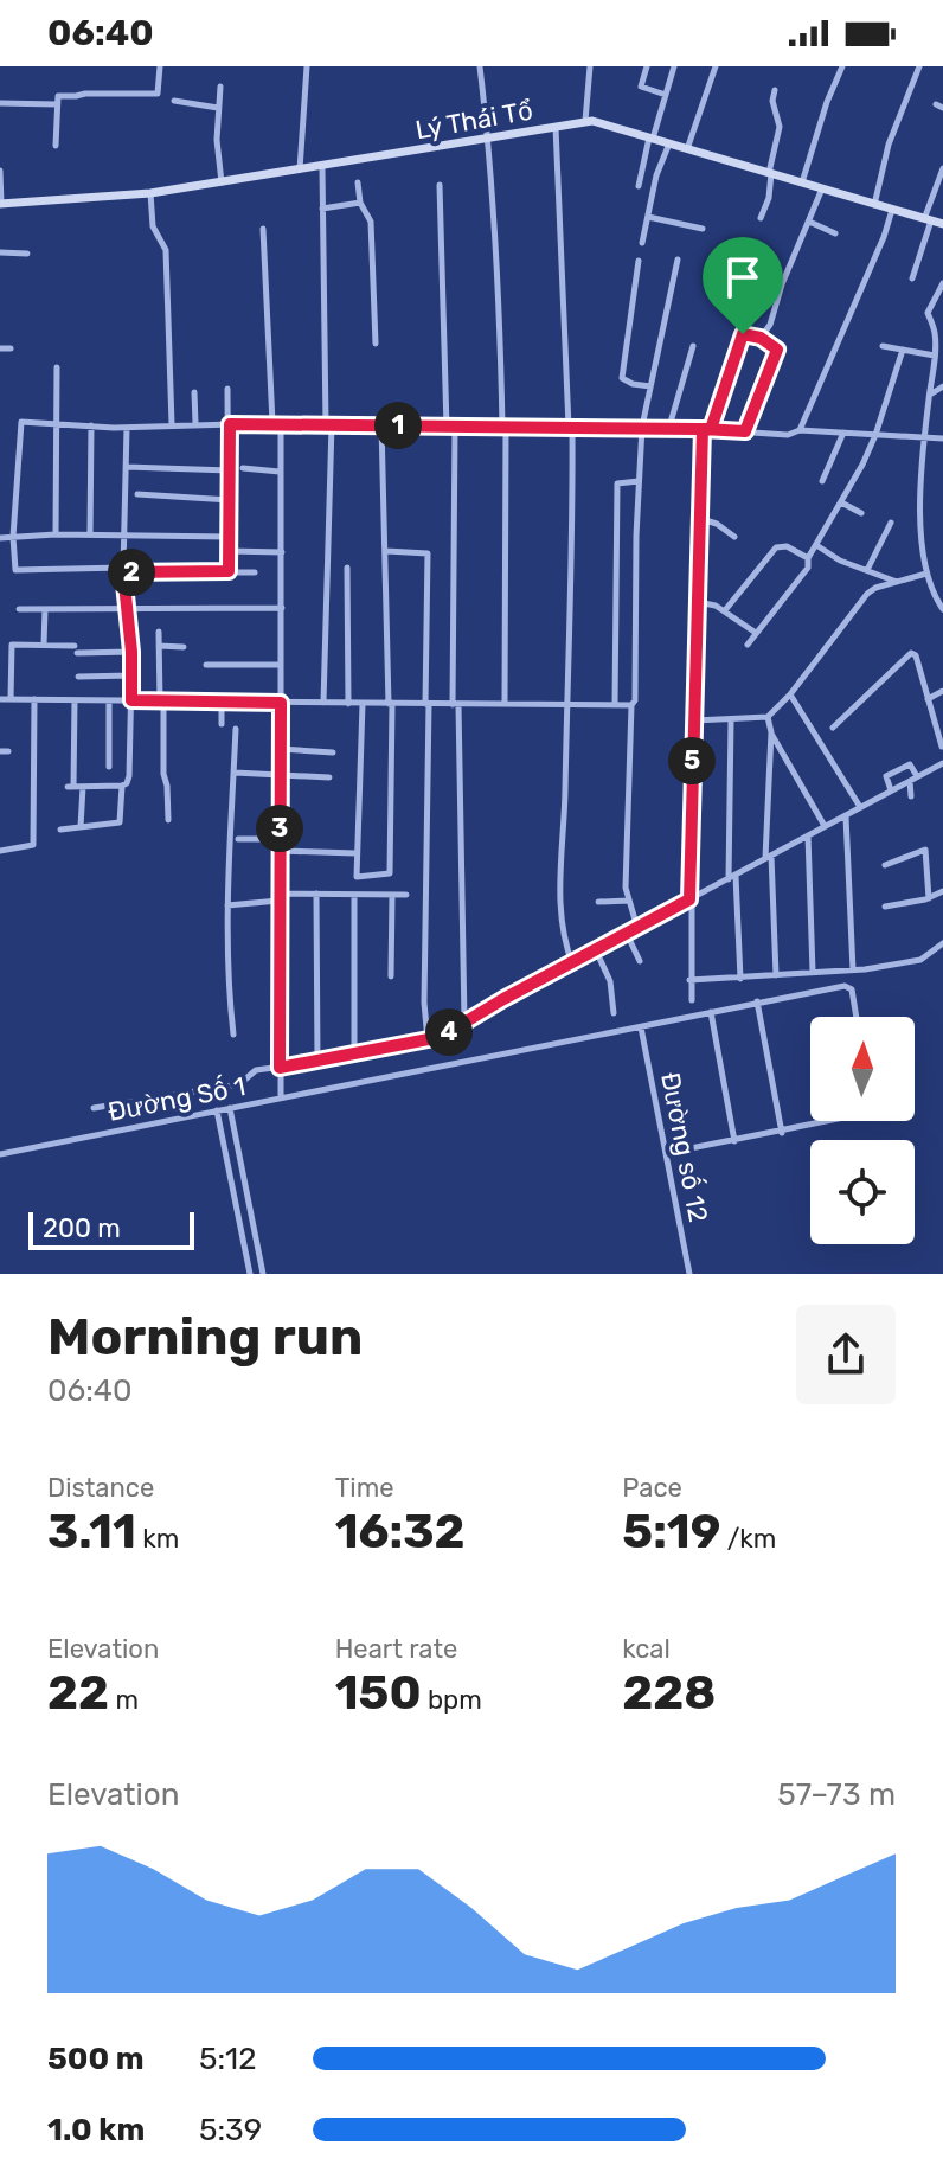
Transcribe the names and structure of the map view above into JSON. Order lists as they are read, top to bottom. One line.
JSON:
{"streets":{"main road":["Lý Thái Tổ"],"street":["Đường Số 1","Đường số 12"]},"crossings":[["Đường Số 1","Đường số 12"]],"scale_bar":"200 m","north":"top","page":{"status":"06:40","pins":["1","2","5","3","4"],"scale":"200 m","heading":["Morning run","06:40"],"stats":[["Distance","3.11 km"],["Time","16:32"],["Pace","5:19 /km"],["Elevation","22 m"],["Heart rate","150 bpm"],["kcal","228"]],"chart":["Elevation","57–73 m"],"list":[{"name":"500 m","note":"5:12"},{"name":"1.0 km","note":"5:39"}]}}
